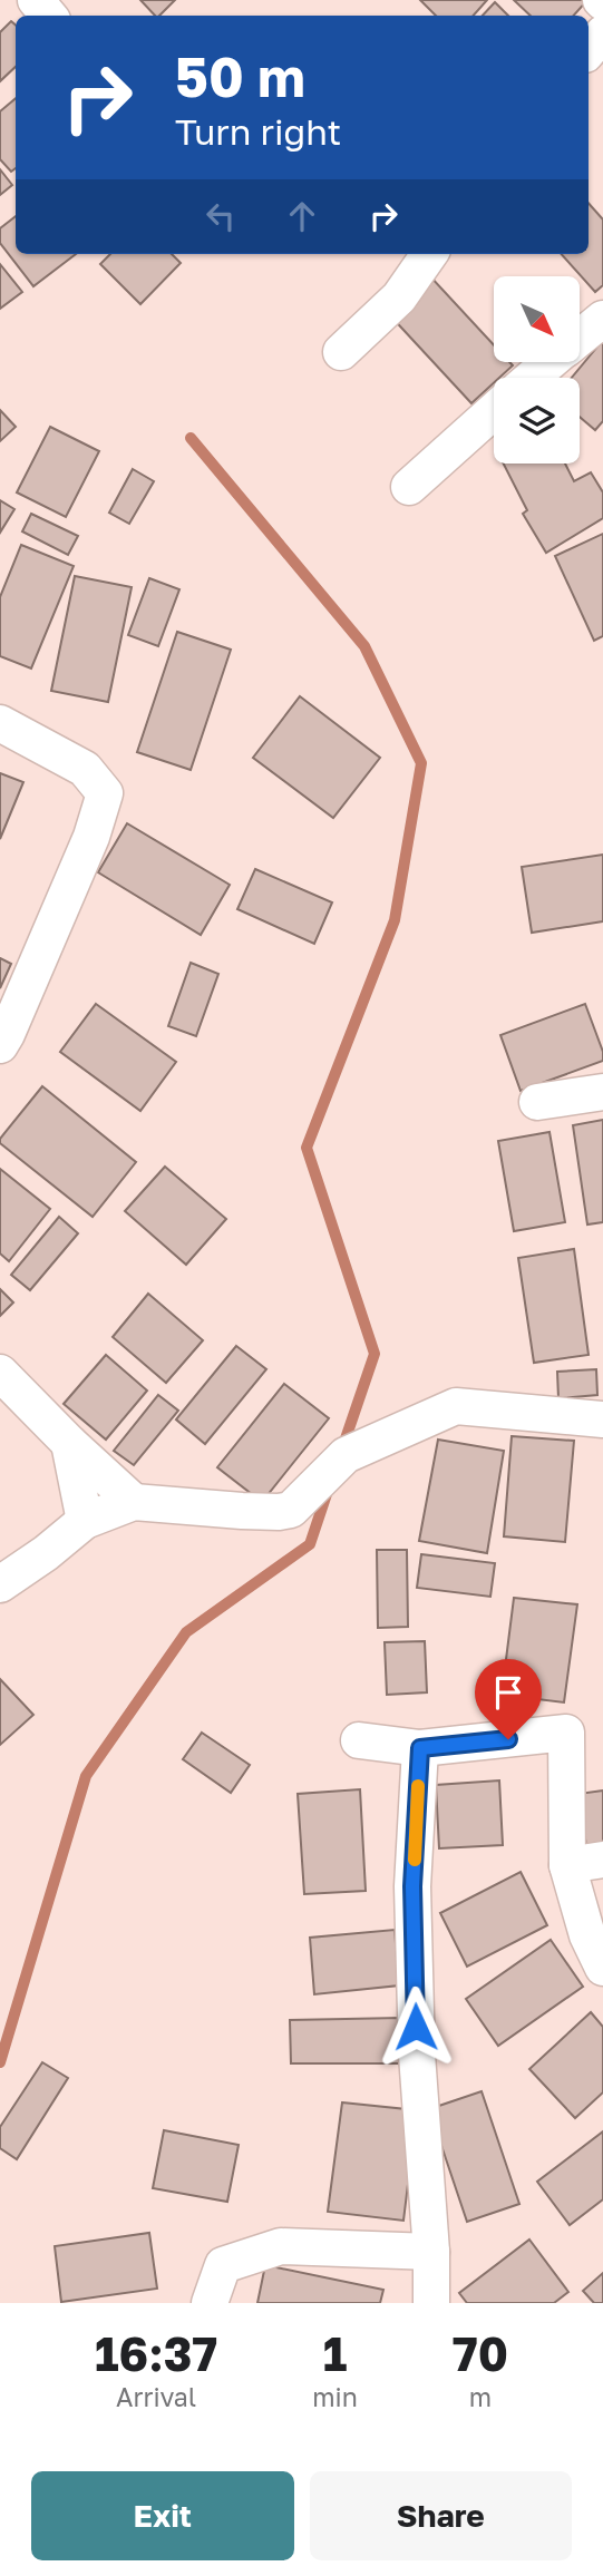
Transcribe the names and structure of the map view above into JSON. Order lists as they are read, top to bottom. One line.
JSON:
{"north":"bottom right","page":{"turn":["50 m","Turn right"],"eta":["16:37","Arrival","1","min","70","m"],"buttons":["Exit","Share"]}}
